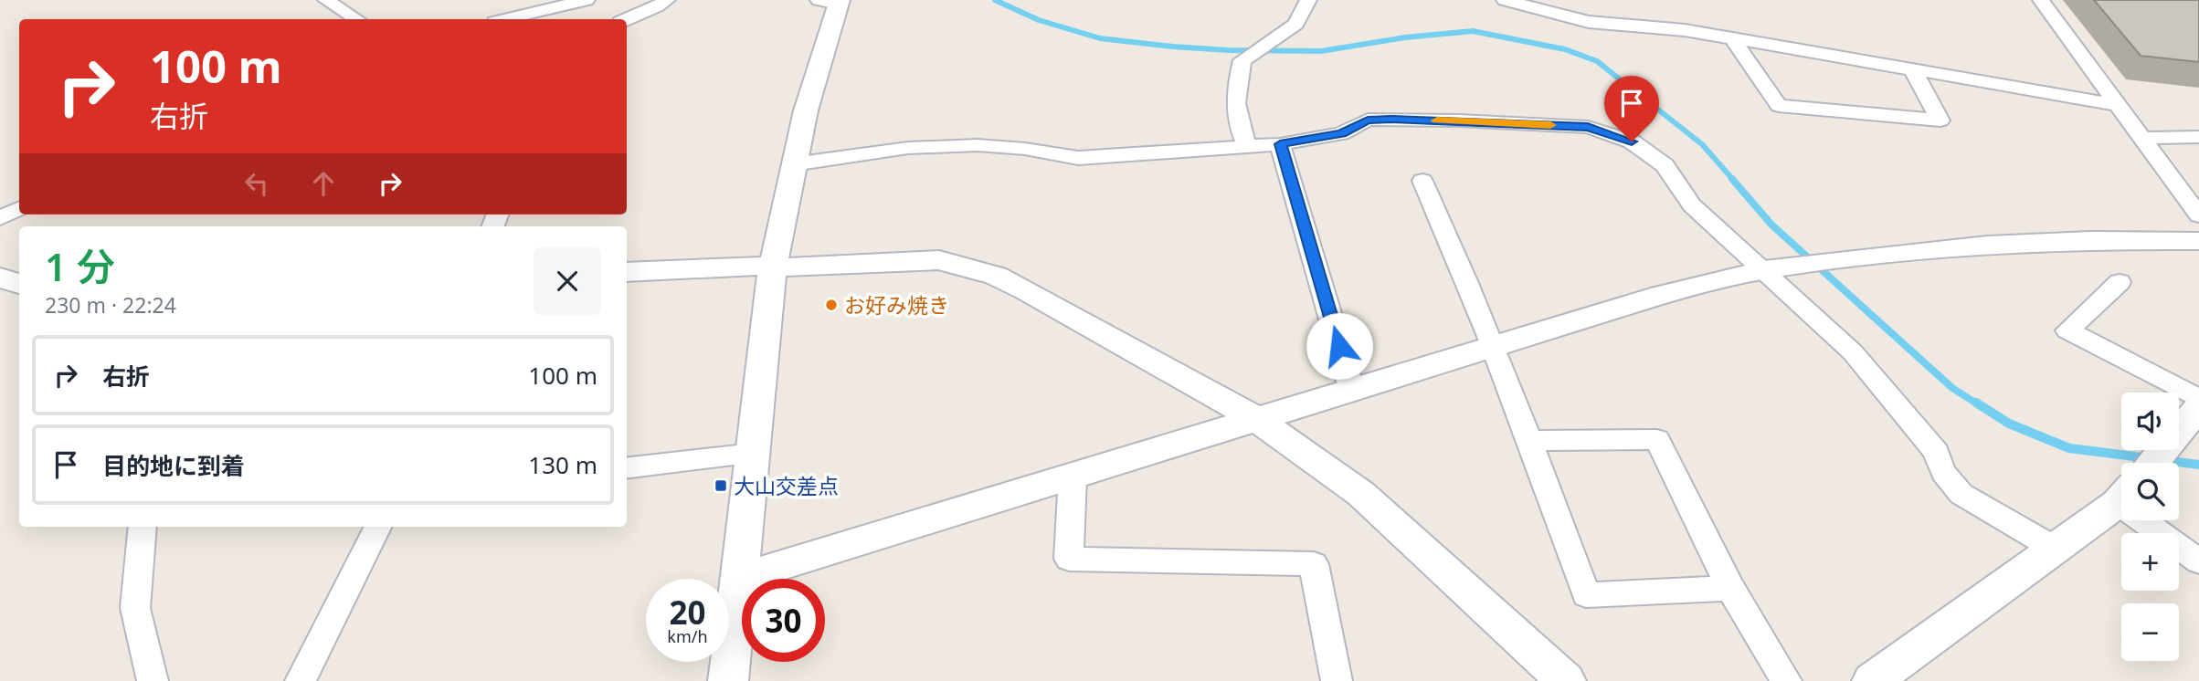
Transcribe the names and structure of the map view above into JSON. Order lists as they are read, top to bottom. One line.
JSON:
{"places":{"other":["お好み焼き"],"transit":["大山交差点"]},"page":{"turn":["100 m","右折"],"heading":["1 分","230 m · 22:24"],"list":[{"name":"右折","value":"100 m"},{"name":"目的地に到着","value":"130 m"}],"map_buttons":["+","−"],"speed":"20 km/h","limit":"30"}}
